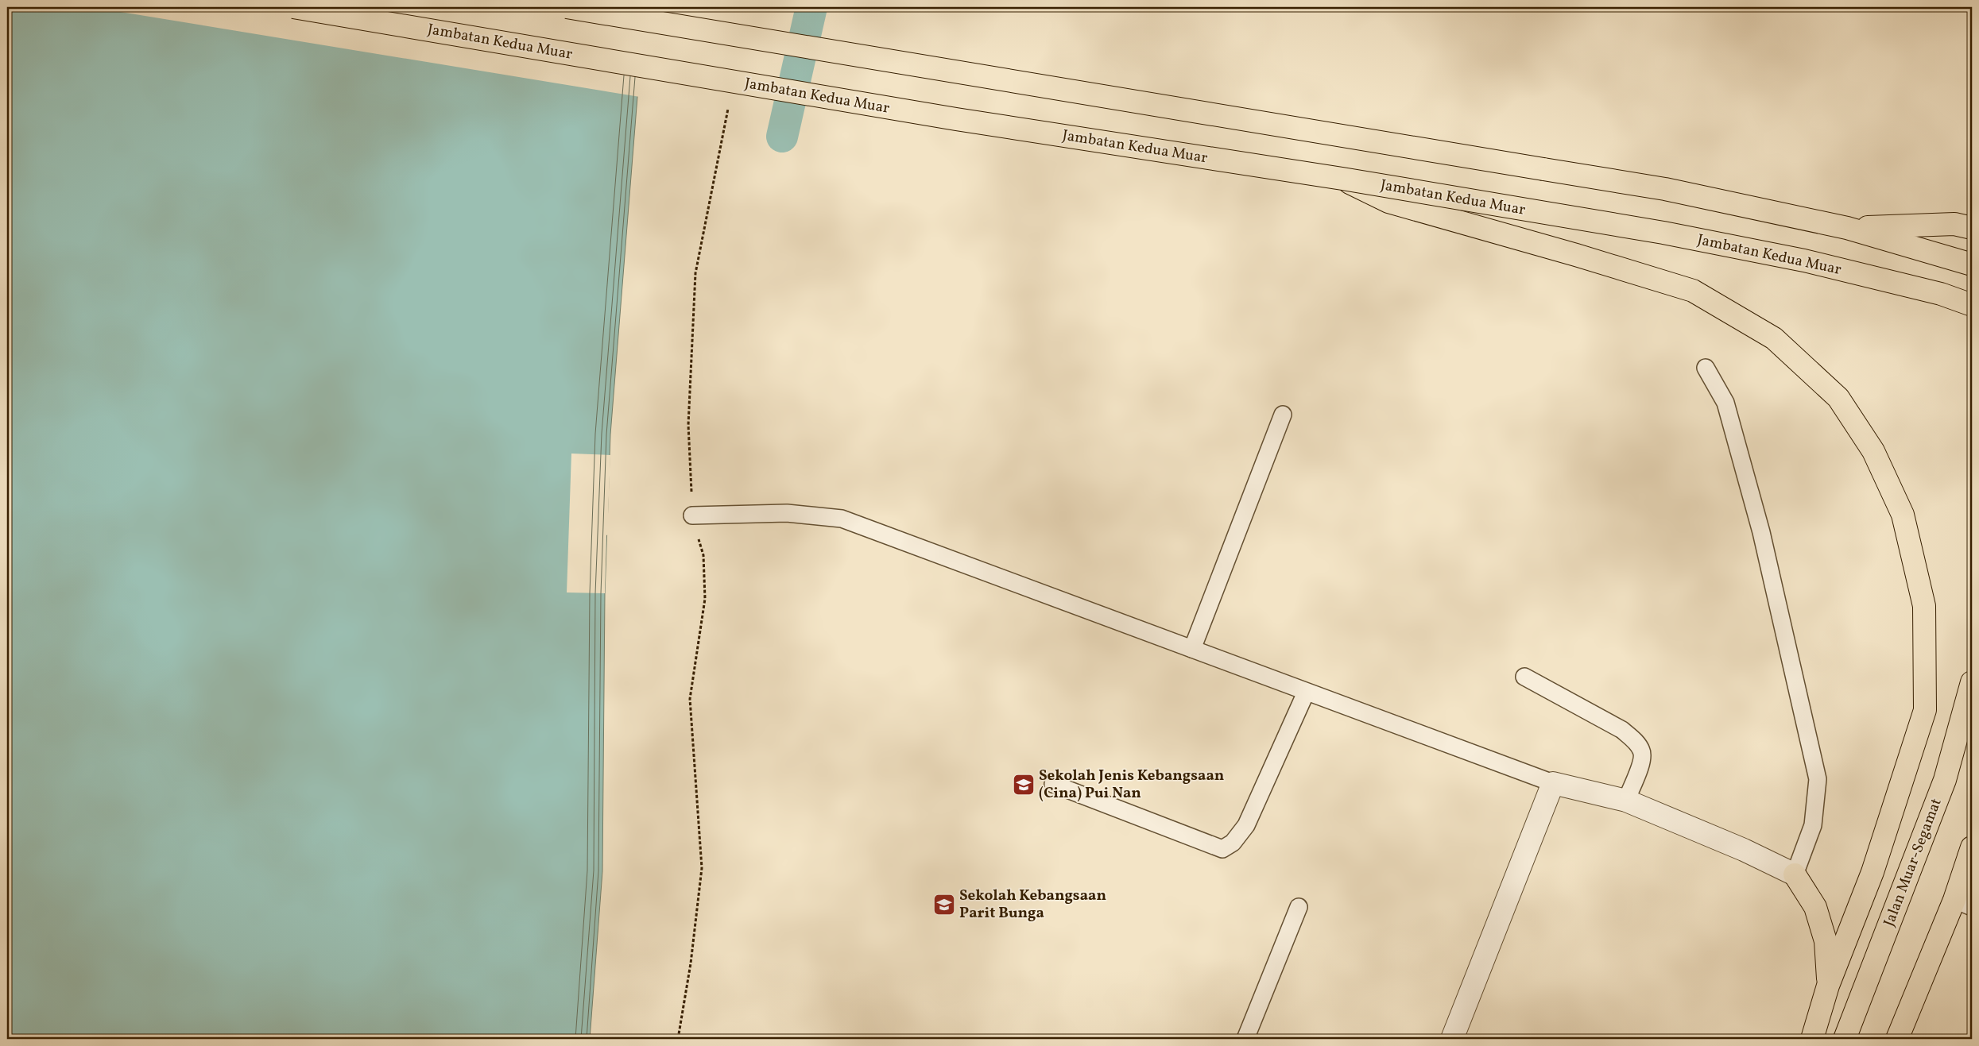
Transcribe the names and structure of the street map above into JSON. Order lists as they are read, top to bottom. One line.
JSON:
{"streets":{"main road":["Jambatan Kedua Muar","Jalan Muar-Segamat"]},"places":{"school or university":["Sekolah Jenis Kebangsaan (Cina) Pui Nan","Sekolah Kebangsaan Parit Bunga"]}}
